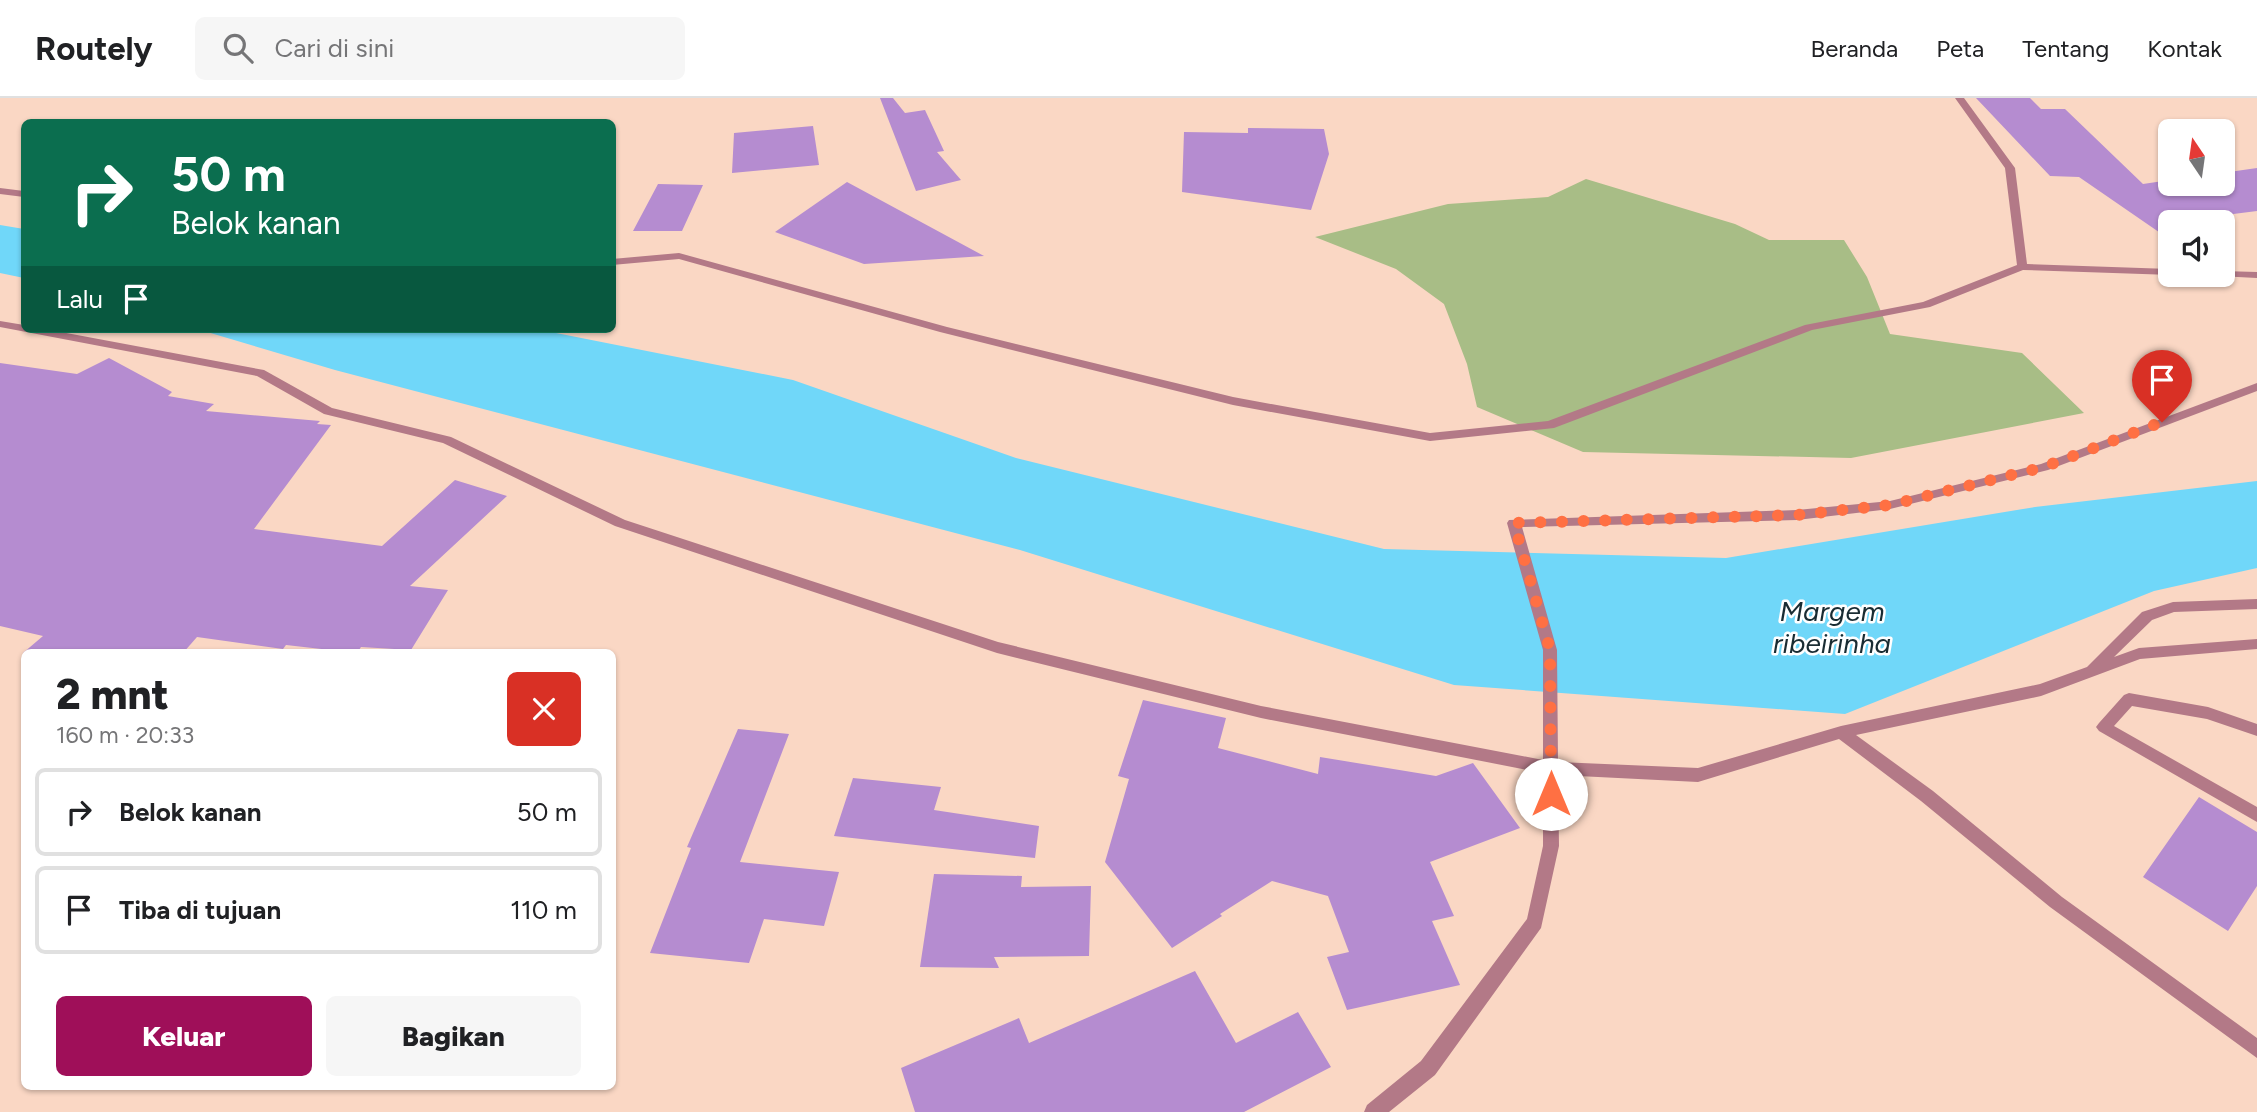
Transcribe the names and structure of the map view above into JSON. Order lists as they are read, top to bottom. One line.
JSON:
{"water":["Margem ribeirinha"],"north":"top","page":{"header":"Routely","search":"Cari di sini","nav":["Beranda","Peta","Tentang","Kontak"],"turn":["50 m","Belok kanan"],"then":"Lalu","heading":["2 mnt","160 m · 20:33"],"list":[{"name":"Belok kanan","value":"50 m"},{"name":"Tiba di tujuan","value":"110 m"}],"buttons":["Keluar","Bagikan"]}}
